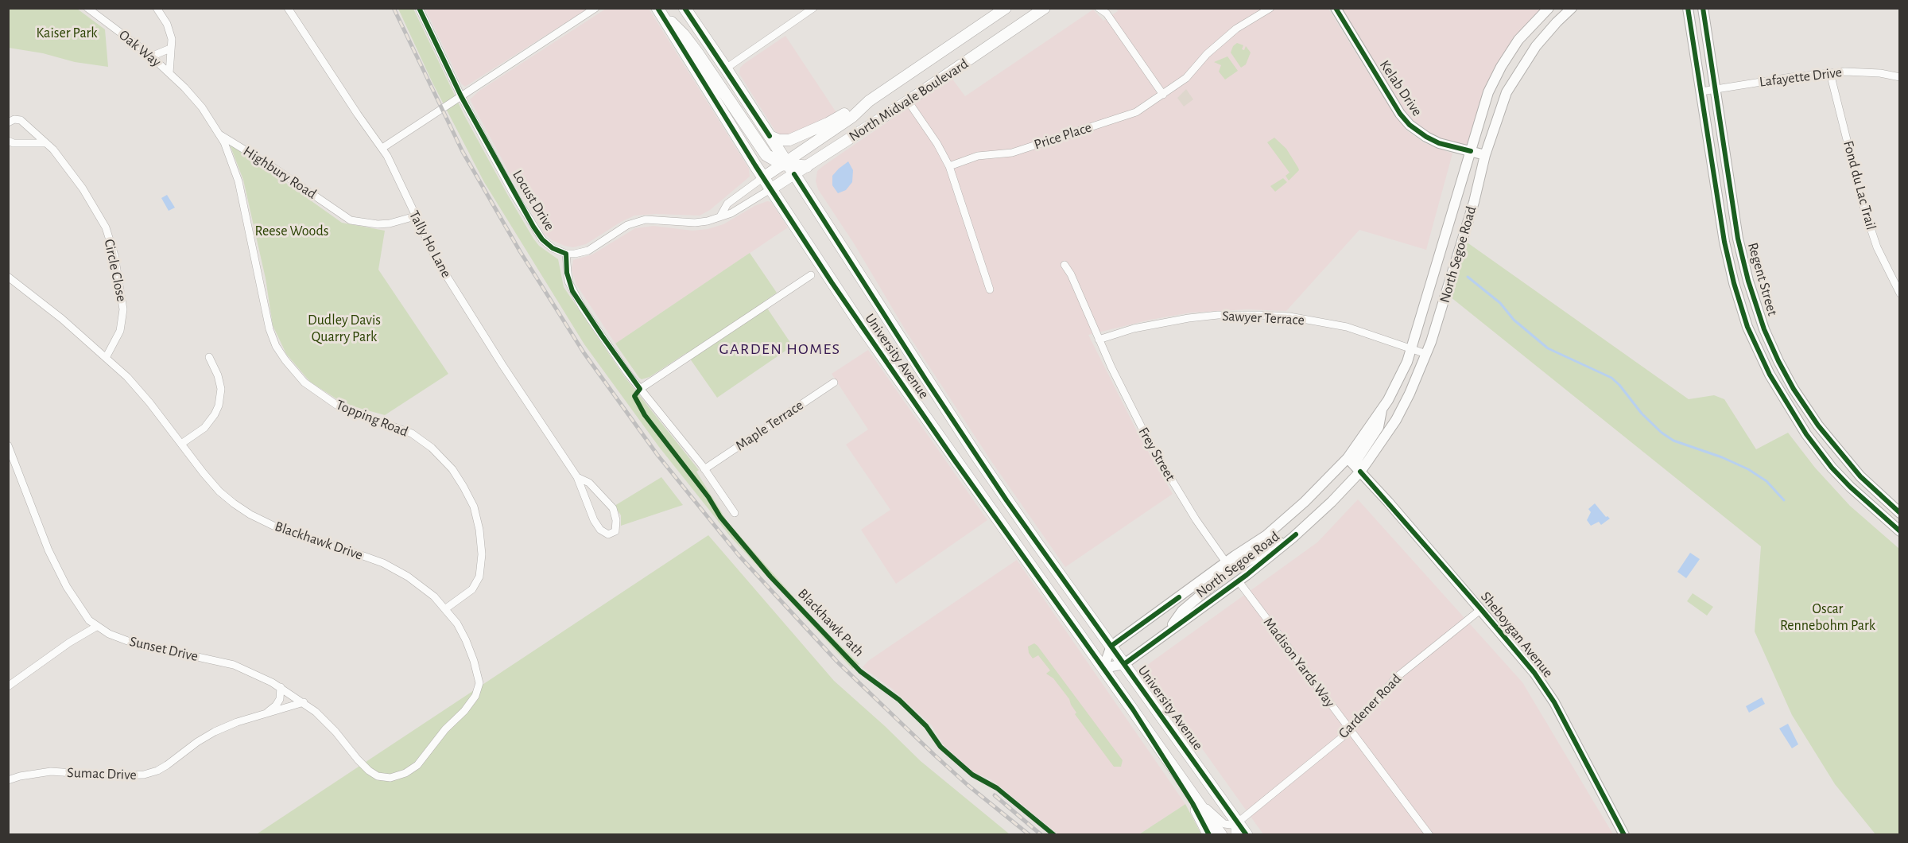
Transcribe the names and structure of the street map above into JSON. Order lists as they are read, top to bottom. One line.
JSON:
{"streets":{"main road":["North Midvale Boulevard","University Avenue"],"street":["Oak Way","Lafayette Drive","Kelab Drive","Price Place","Highbury Road","Fond du Lac Trail","Locust Drive","Tally Ho Lane","North Segoe Road","Circle Close","Regent Street","Sawyer Terrace","Topping Road","Maple Terrace","Frey Street","Blackhawk Drive","Sheboygan Avenue","Sunset Drive","Madison Yards Way","Gardener Road","Sumac Drive"],"cycle path":["Blackhawk Path"]},"crossings":[["Oak Way","Highbury Road"],["Lafayette Drive","Fond du Lac Trail"],["Lafayette Drive","Regent Street"],["Kelab Drive","North Segoe Road"],["North Midvale Boulevard","University Avenue"],["Highbury Road","Tally Ho Lane"],["Highbury Road","Topping Road"],["North Segoe Road","Sawyer Terrace"],["North Segoe Road","University Avenue"],["North Segoe Road","Frey Street"],["North Segoe Road","Sheboygan Avenue"],["North Segoe Road","Madison Yards Way"],["Circle Close","Blackhawk Drive"],["Sawyer Terrace","Frey Street"],["University Avenue","Gardener Road"],["Topping Road","Blackhawk Drive"],["Blackhawk Drive","Sunset Drive"],["Sheboygan Avenue","Gardener Road"],["Sunset Drive","Sumac Drive"],["Madison Yards Way","Gardener Road"]],"districts":["GARDEN HOMES"],"parks":["Kaiser Park","Reese Woods","Dudley Davis Quarry Park","Oscar Rennebohm Park"]}
